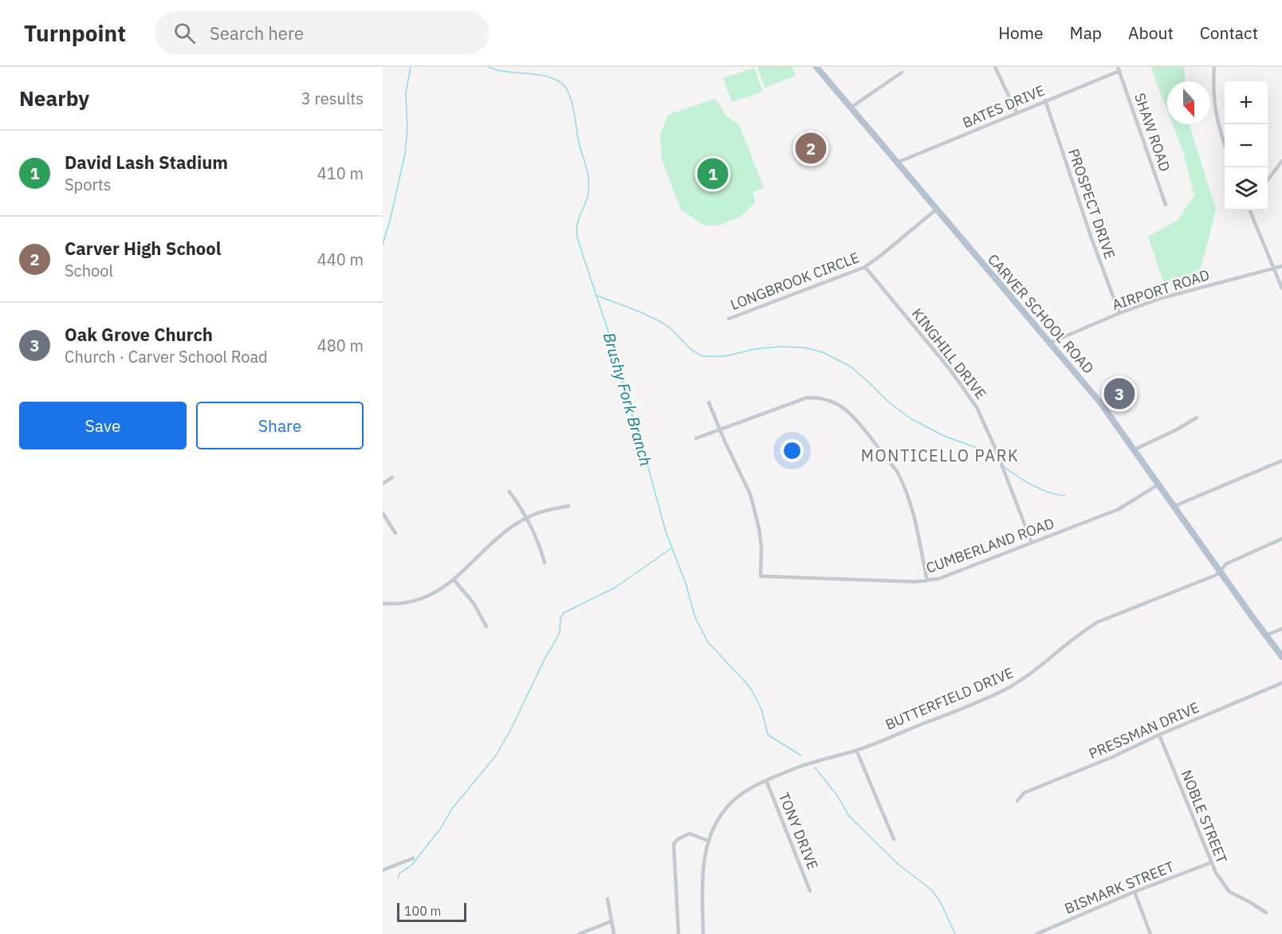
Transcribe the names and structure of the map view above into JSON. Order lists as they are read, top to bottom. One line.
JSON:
{"streets":{"main road":["CARVER SCHOOL ROAD"],"street":["BATES DRIVE","SHAW ROAD","PROSPECT DRIVE","LONGBROOK CIRCLE","AIRPORT ROAD","KINGHILL DRIVE","CUMBERLAND ROAD","BUTTERFIELD DRIVE","PRESSMAN DRIVE","NOBLE STREET","TONY DRIVE","BISMARK STREET"]},"crossings":[["BATES DRIVE","SHAW ROAD"],["BATES DRIVE","PROSPECT DRIVE"],["BATES DRIVE","CARVER SCHOOL ROAD"],["PROSPECT DRIVE","AIRPORT ROAD"],["LONGBROOK CIRCLE","CARVER SCHOOL ROAD"],["LONGBROOK CIRCLE","KINGHILL DRIVE"],["AIRPORT ROAD","CARVER SCHOOL ROAD"],["CARVER SCHOOL ROAD","CUMBERLAND ROAD"],["CARVER SCHOOL ROAD","BUTTERFIELD DRIVE"],["KINGHILL DRIVE","CUMBERLAND ROAD"],["BUTTERFIELD DRIVE","TONY DRIVE"],["PRESSMAN DRIVE","NOBLE STREET"],["NOBLE STREET","BISMARK STREET"]],"districts":["MONTICELLO PARK"],"water":["Brushy Fork Branch"],"scale_bar":"100 m","north":"bottom","page":{"header":"Turnpoint","search":"Search here","nav":["Home","Map","About","Contact"],"heading":["Nearby","3 results"],"map_buttons":["+","−"],"list":[{"mark":"1","name":"David Lash Stadium","note":"Sports","value":"410 m"},{"mark":"2","name":"Carver High School","note":"School","value":"440 m"},{"mark":"3","name":"Oak Grove Church","note":"Church · Carver School Road","value":"480 m"}],"pins":["2","1","3"],"buttons":["Save","Share"],"scale":"100 m"}}
